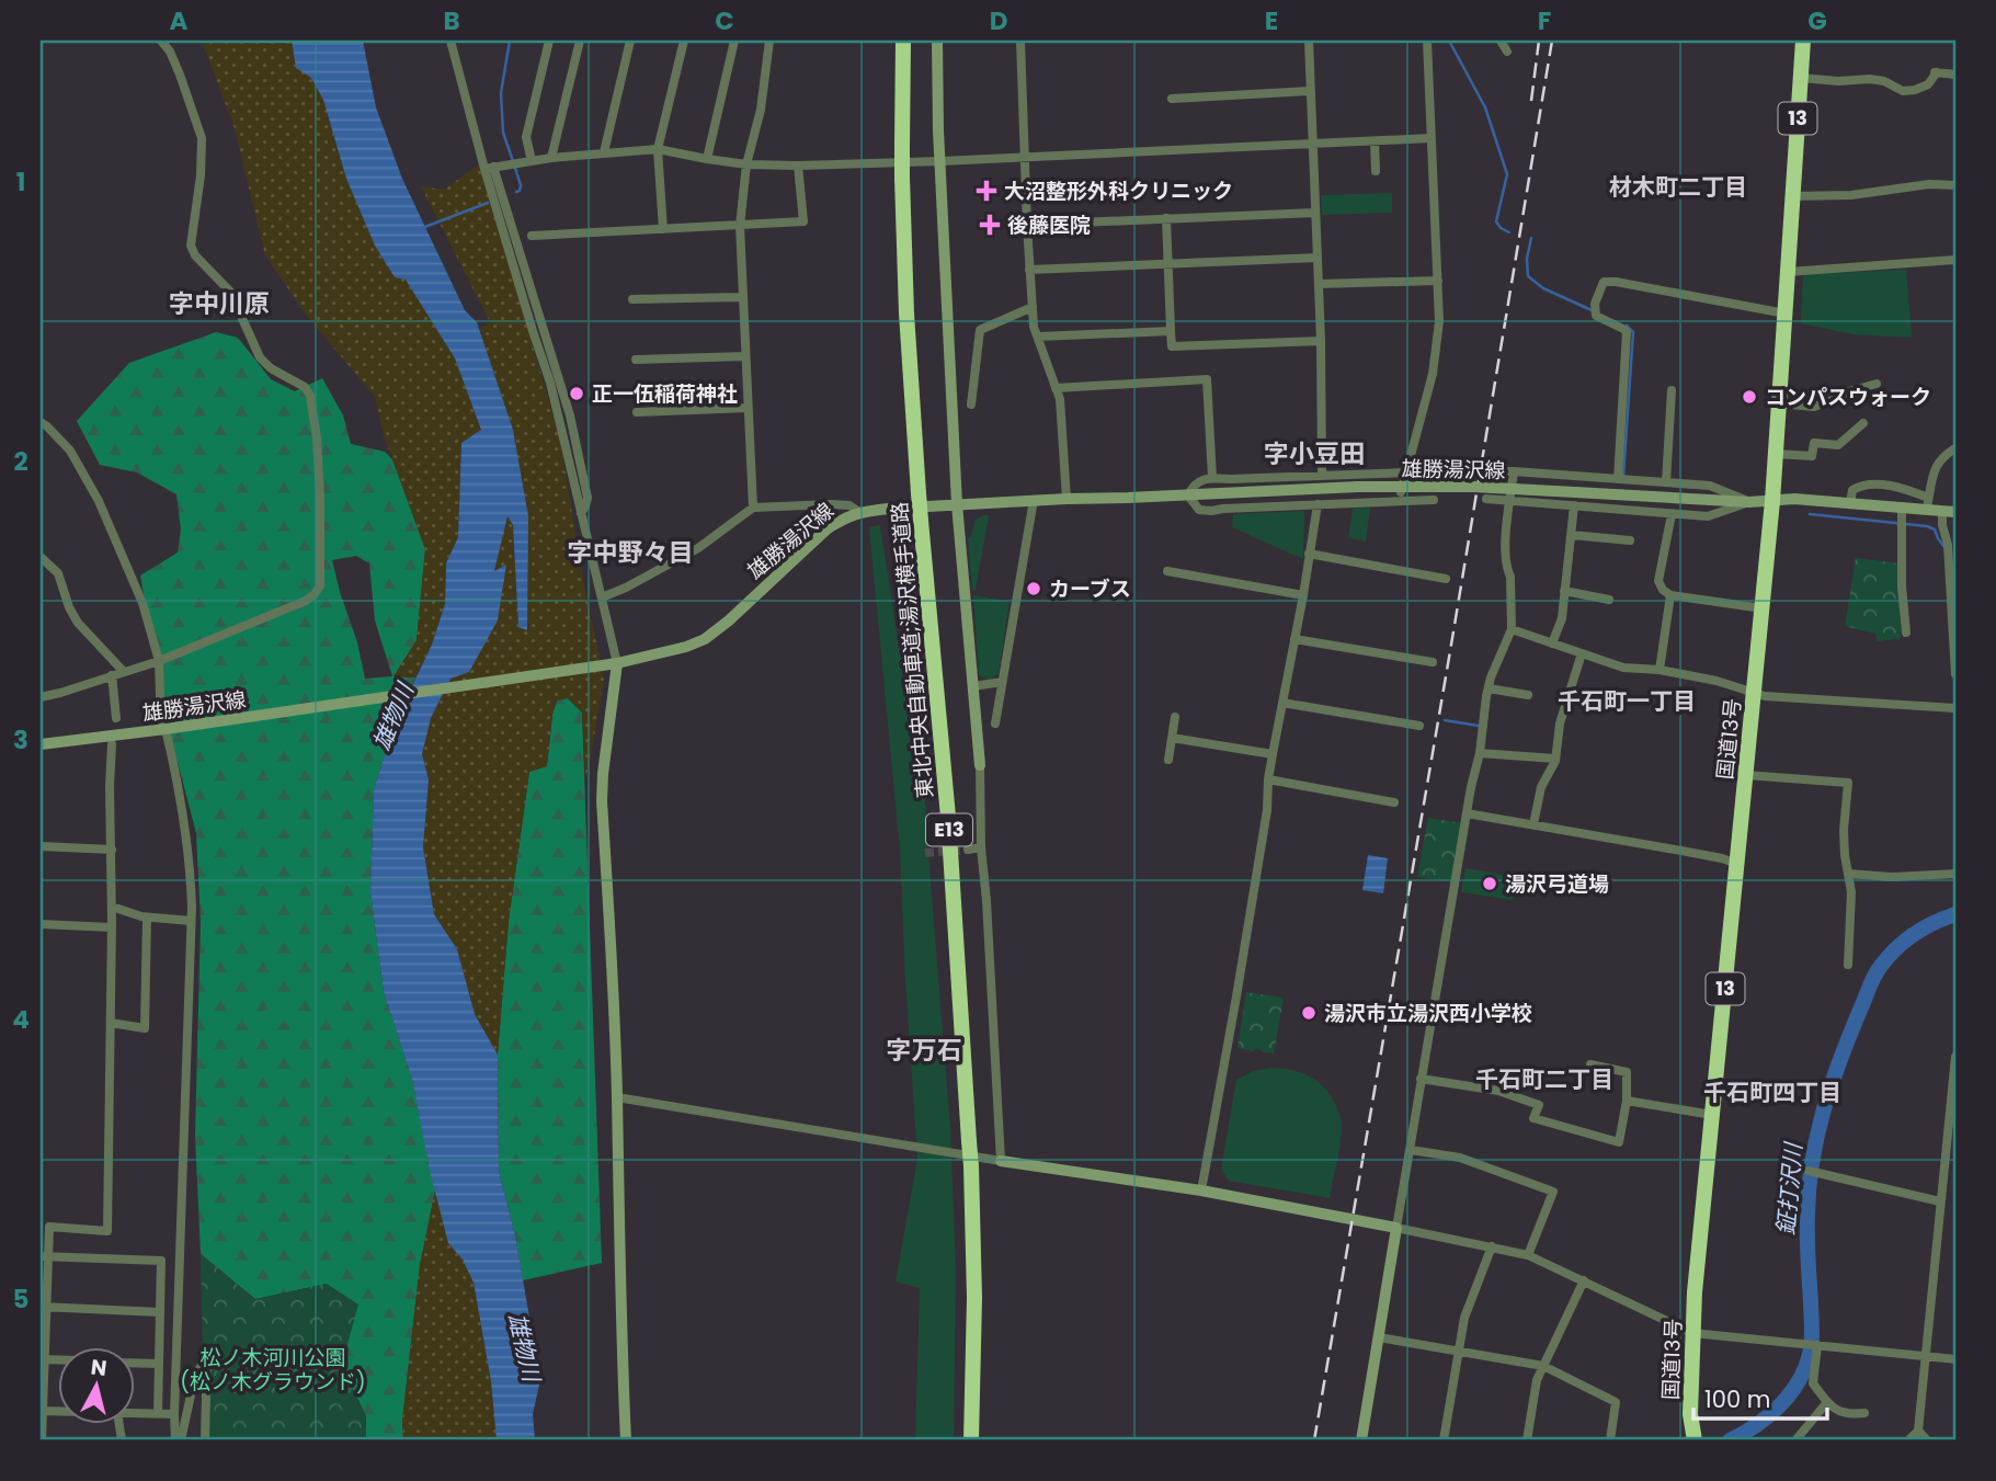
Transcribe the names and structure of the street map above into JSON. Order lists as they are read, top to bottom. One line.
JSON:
{"streets":{"highway":["13","東北中央自動車道;湯沢横手道路","国道13号","E13"],"street":["雄勝湯沢線"]},"crossings":[["雄勝湯沢線","国道13号"]],"districts":["材木町二丁目","字中川原","字小豆田","字中野々目","千石町一丁目","字万石","千石町二丁目","千石町四丁目"],"water":["雄物川","鉦打沢川"],"parks":["松ノ木河川公園 (松ノ木グラウンド)"],"places":{"health":["大沼整形外科クリニック","後藤医院"],"other":["正一伍稲荷神社","コンパスウォーク","カーブス","湯沢弓道場","湯沢市立湯沢西小学校"]},"scale_bar":"100 m","north":"top","grid":{"columns":["A","B","C","D","E","F","G"],"rows":["1","2","3","4","5"]}}
